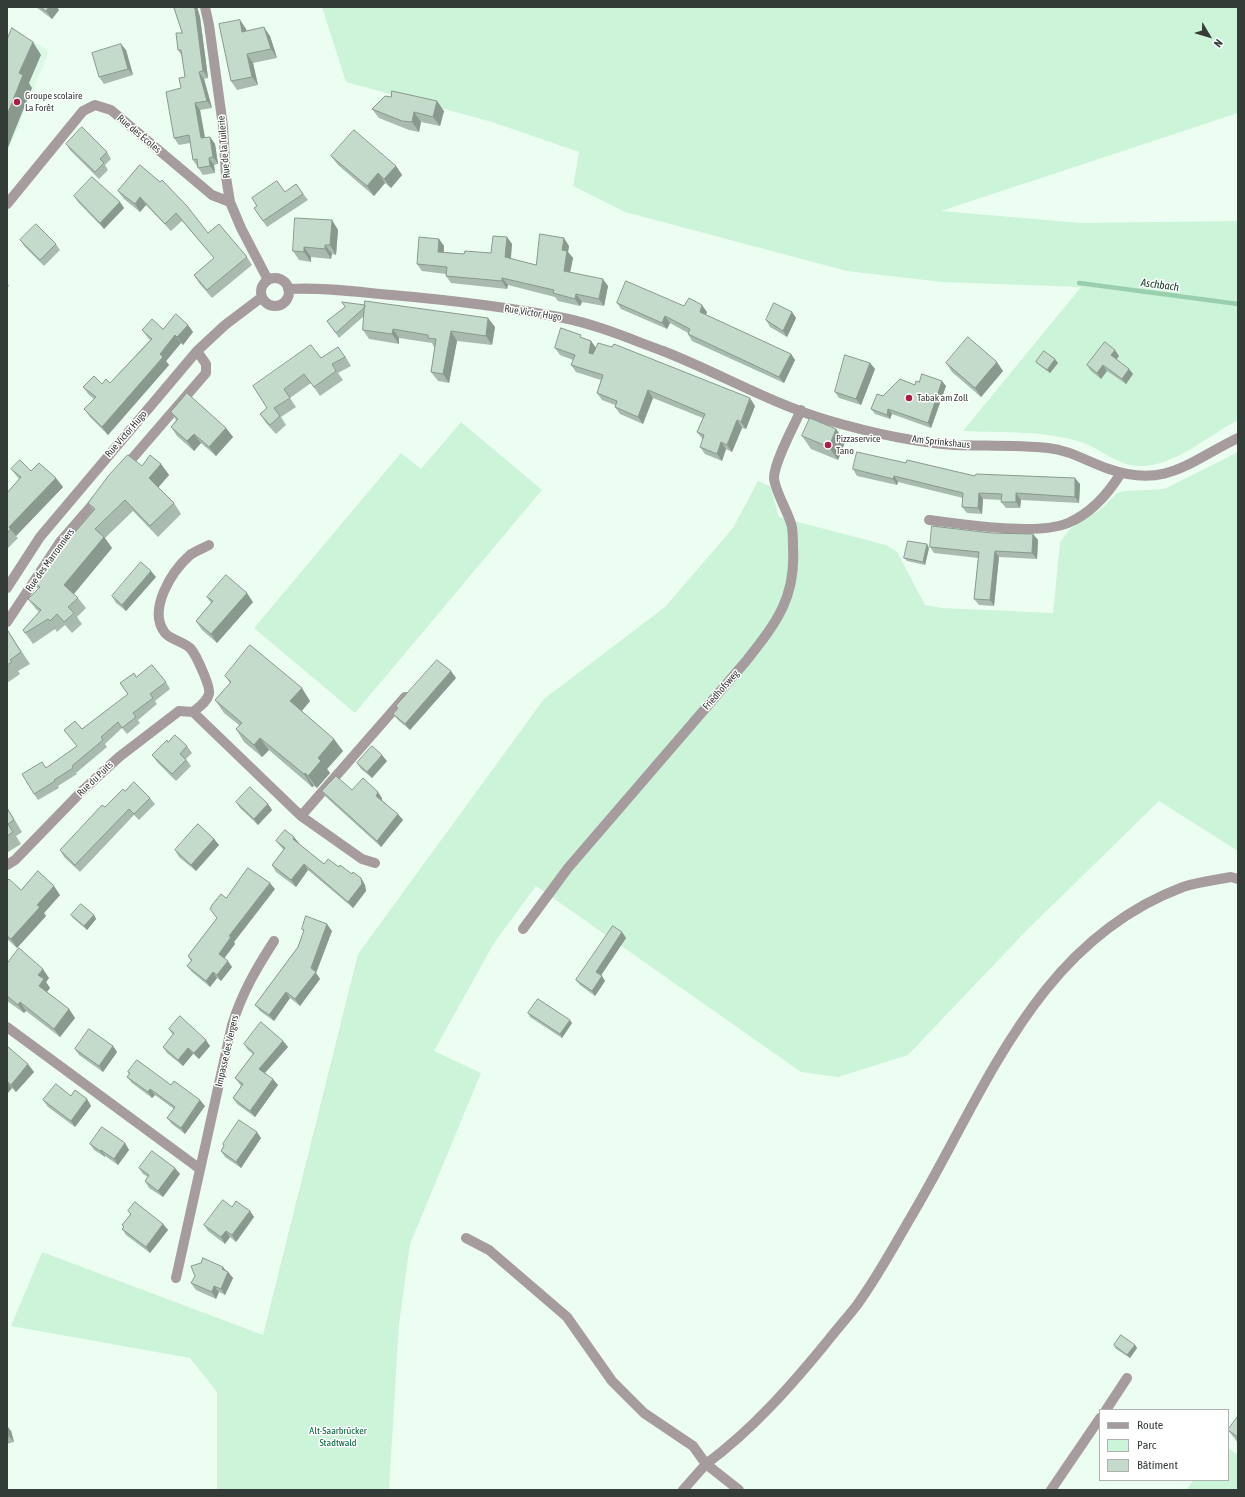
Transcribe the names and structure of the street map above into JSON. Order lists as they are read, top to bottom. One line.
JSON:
{"streets":{"street":["Rue des Écoles","Rue de la Tuilerie","Rue Victor Hugo","Am Sprinkshaus","Rue des Marronniers","Friedhofsweg","Rue du Puits","Impasse des Vergers"]},"crossings":[["Rue des Écoles","Rue de la Tuilerie"],["Rue de la Tuilerie","Rue Victor Hugo"],["Rue Victor Hugo","Am Sprinkshaus"],["Am Sprinkshaus","Friedhofsweg"]],"water":["Aschbach"],"parks":["Alt-Saarbrücker Stadtwald"],"places":["Groupe scolaire La Forêt","Tabak am Zoll","Pizzaservice Tano"],"legend":["Route","Parc","Bâtiment"],"north":"bottom right"}
